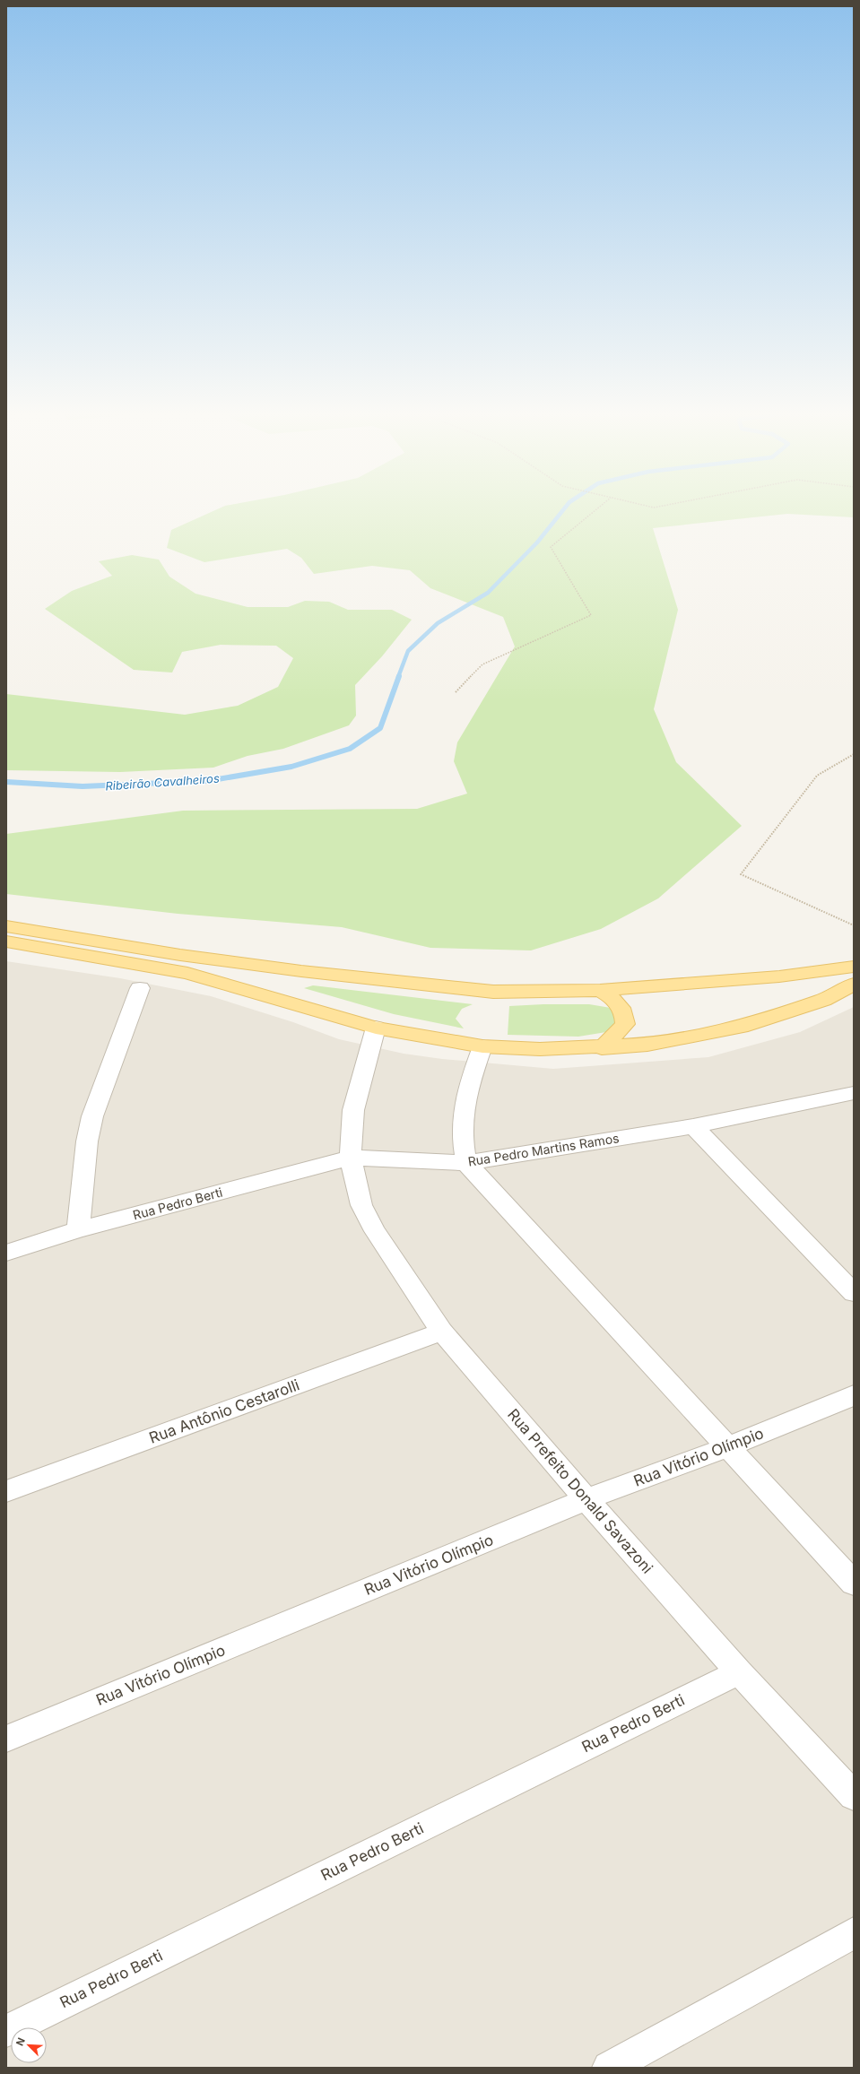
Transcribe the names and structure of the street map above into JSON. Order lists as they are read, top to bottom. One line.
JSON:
{"streets":{"street":["Rua Pedro Martins Ramos","Rua Pedro Berti","Rua Antônio Cestarolli","Rua Vitório Olímpio","Rua Prefeito Donald Savazoni"]},"crossings":[["Rua Pedro Martins Ramos","Rua Pedro Berti"],["Rua Pedro Martins Ramos","Rua Prefeito Donald Savazoni"],["Rua Pedro Berti","Rua Prefeito Donald Savazoni"],["Rua Antônio Cestarolli","Rua Prefeito Donald Savazoni"],["Rua Vitório Olímpio","Rua Prefeito Donald Savazoni"]],"water":["Ribeirão Cavalheiros"],"north":"top left"}
